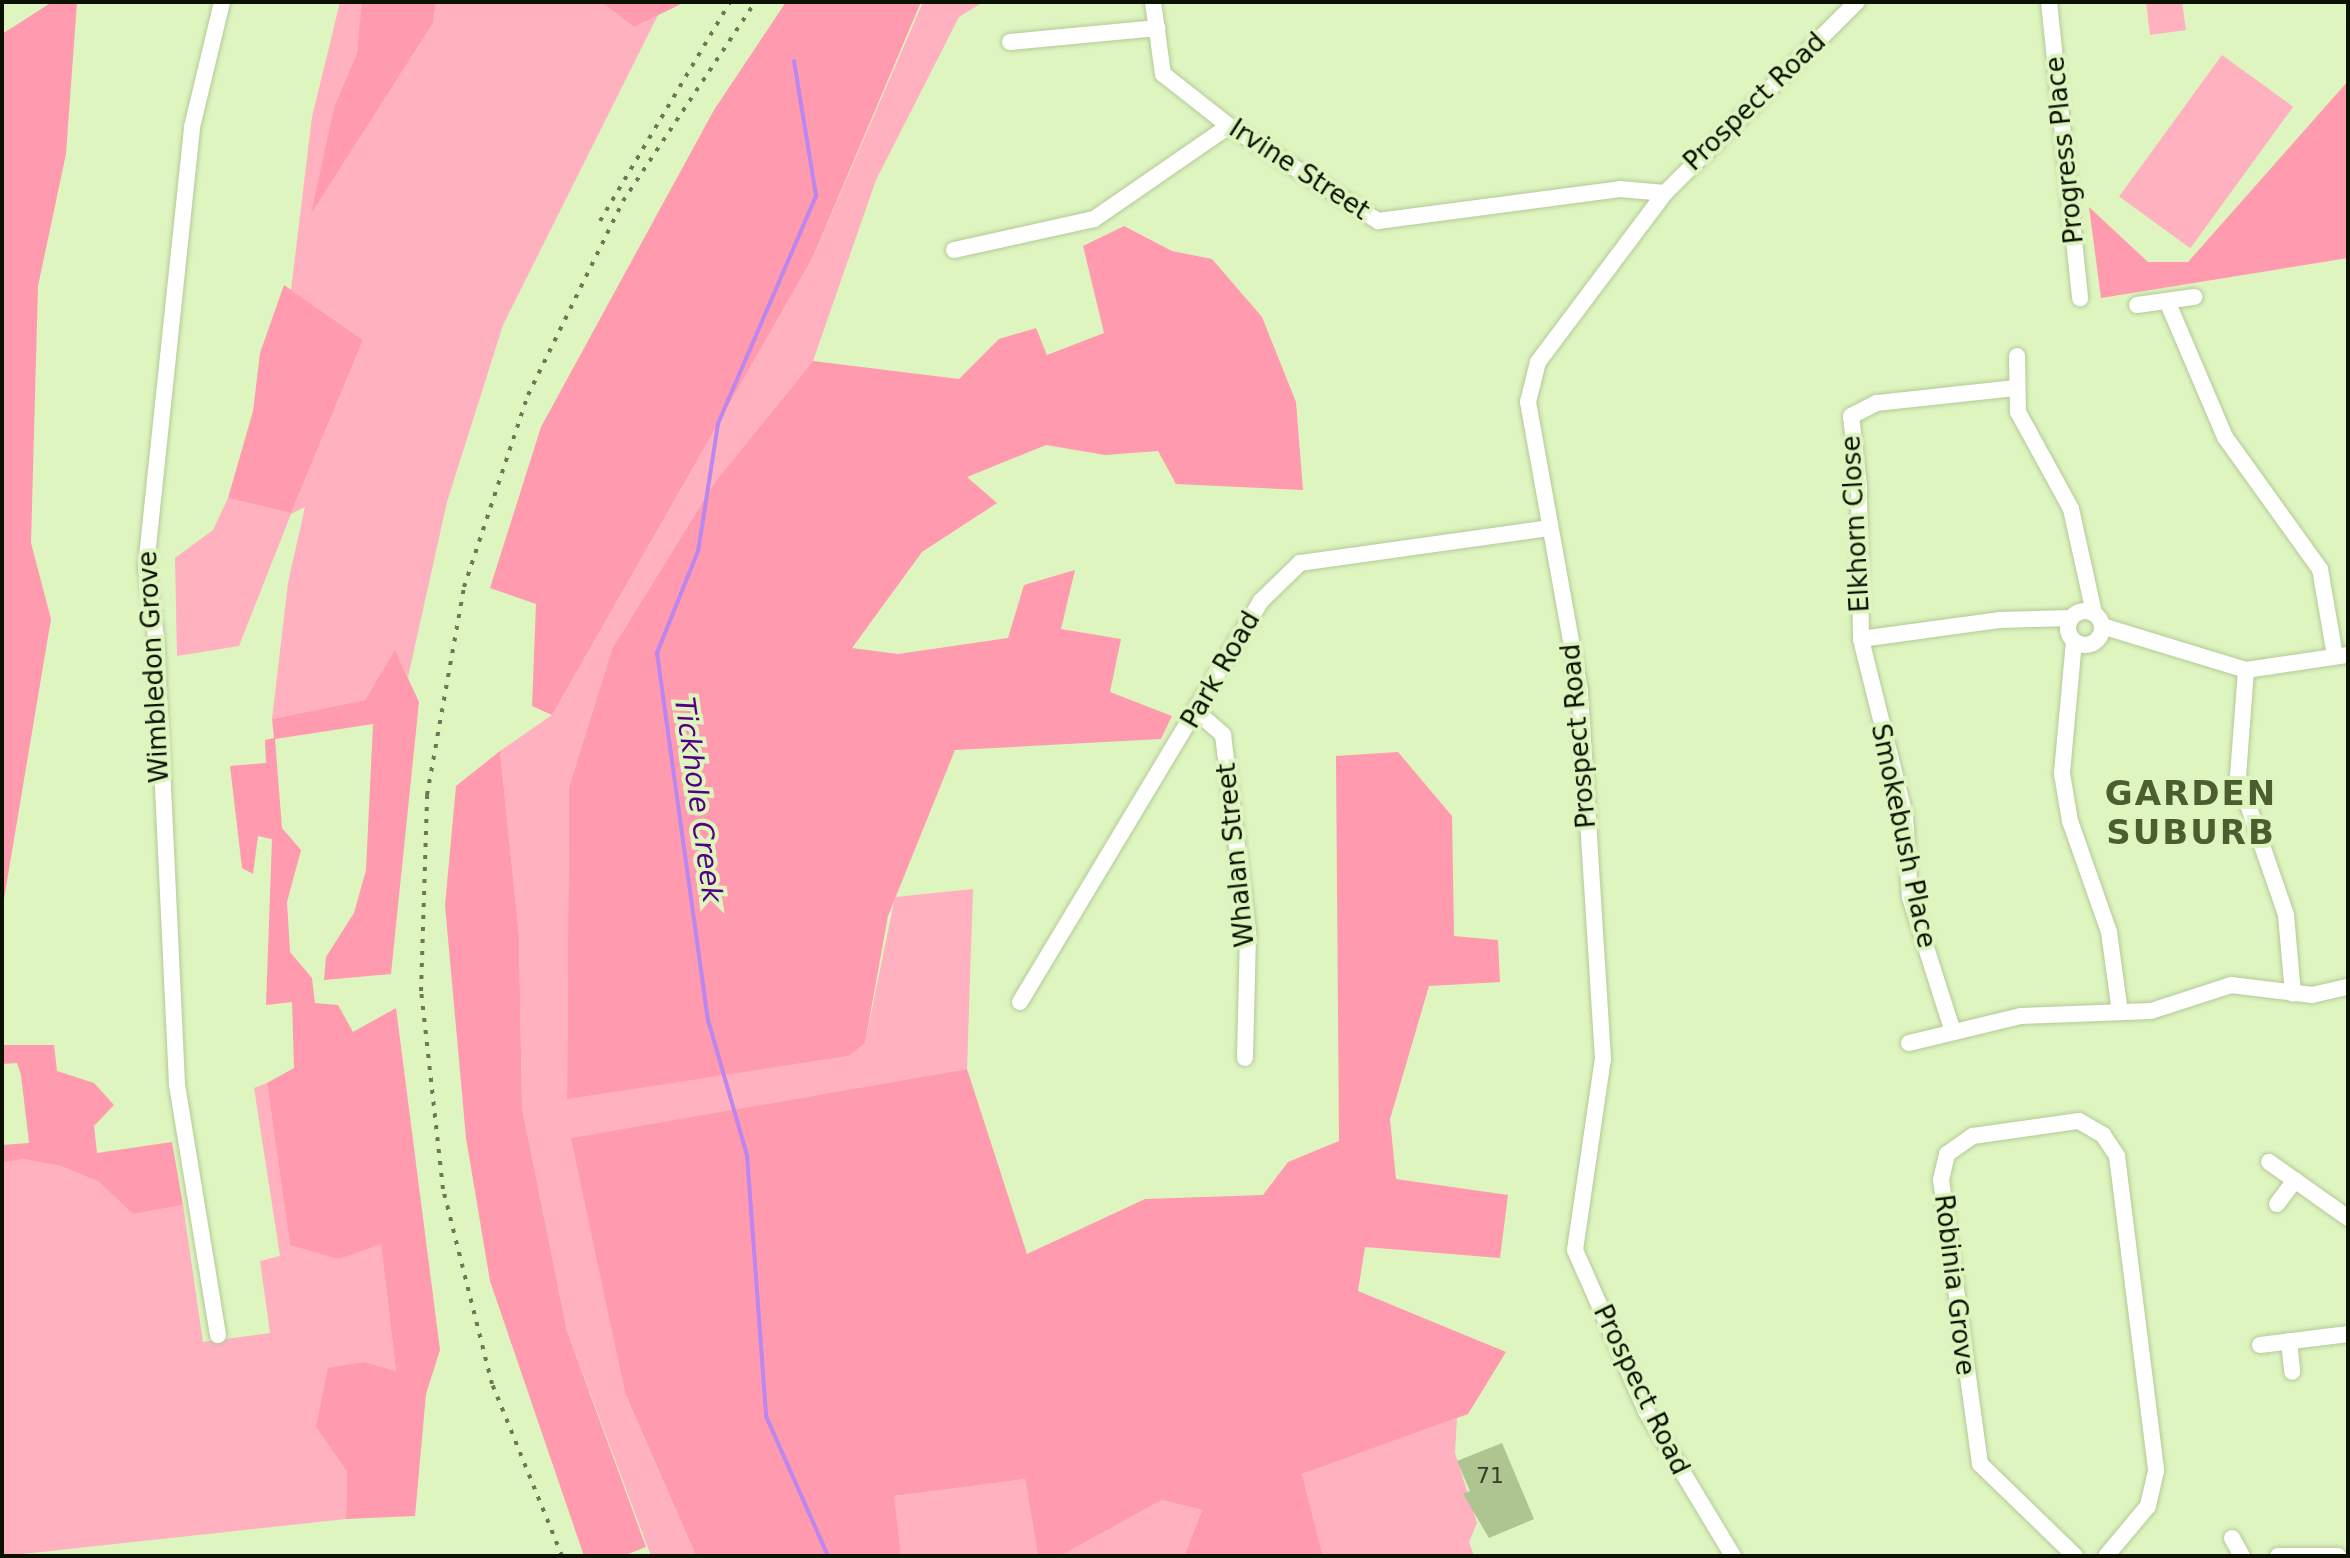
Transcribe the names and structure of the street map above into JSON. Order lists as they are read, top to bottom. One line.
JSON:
{"streets":{"street":["Prospect Road","Progress Place","Irvine Street","Elkhorn Close","Wimbledon Grove","Park Road","Smokebush Place","Whalan Street","Robinia Grove"]},"crossings":[["Prospect Road","Irvine Street"],["Prospect Road","Park Road"],["Elkhorn Close","Smokebush Place"],["Park Road","Whalan Street"]],"districts":["GARDEN SUBURB"],"water":["Tickhole Creek"],"house_numbers":["71"]}
